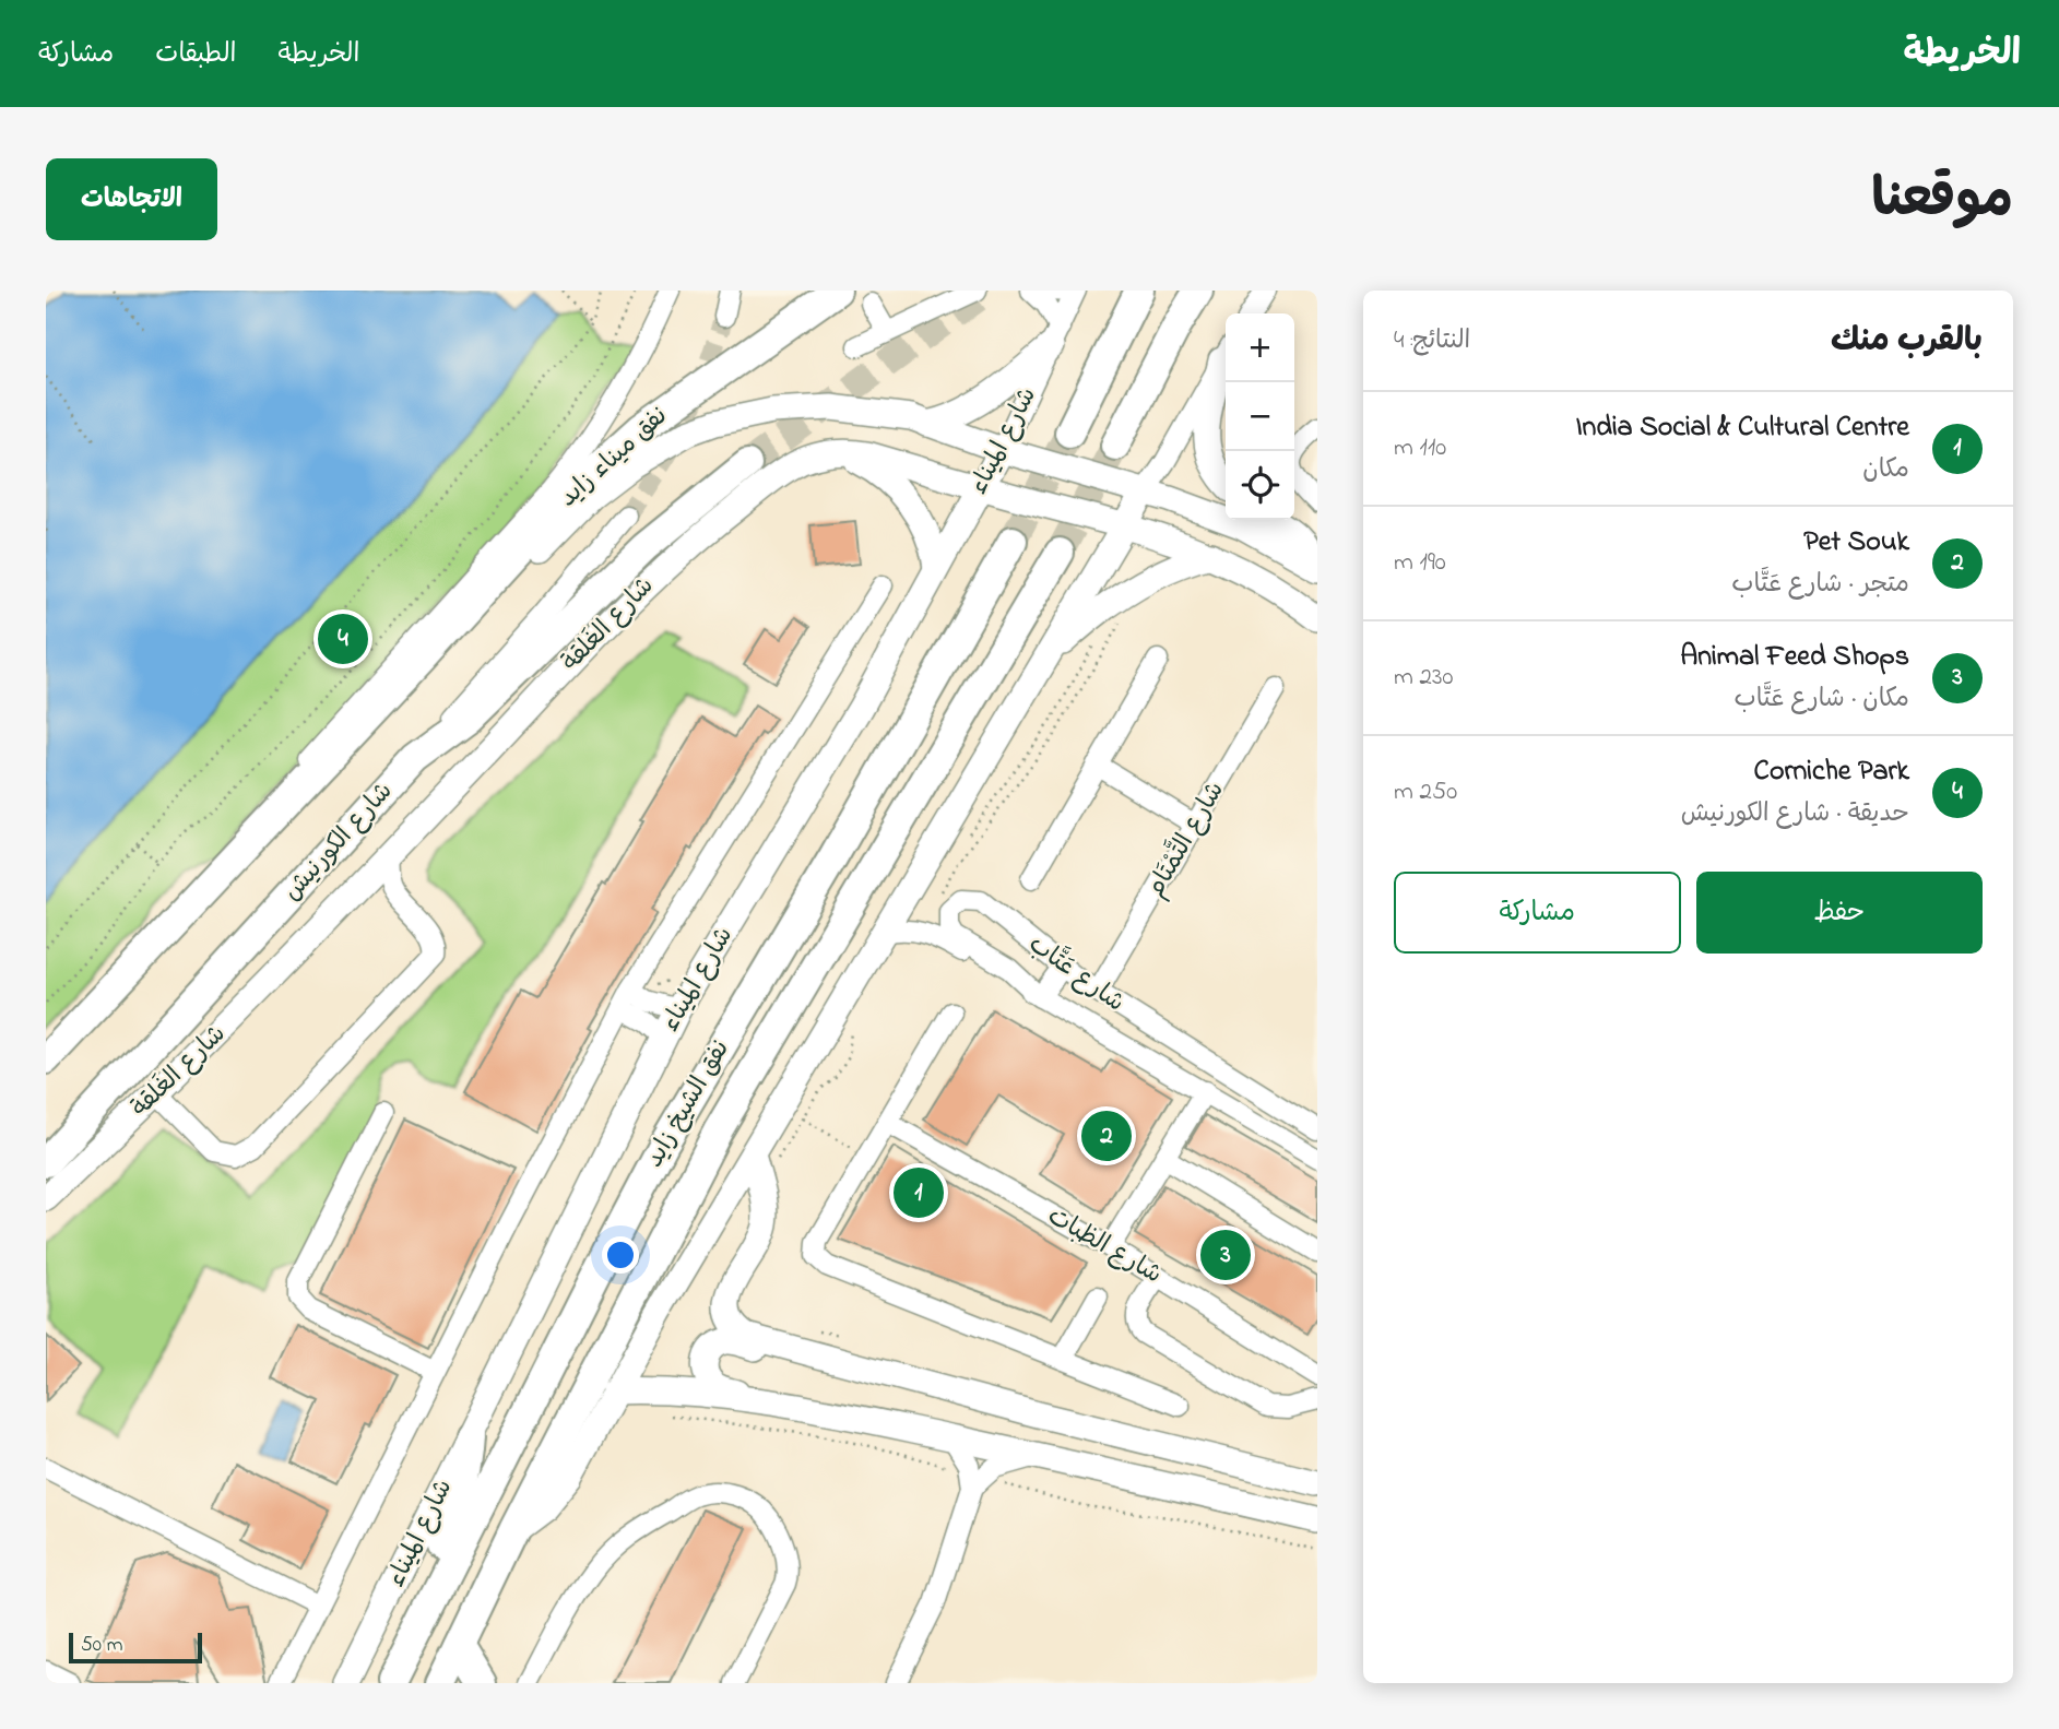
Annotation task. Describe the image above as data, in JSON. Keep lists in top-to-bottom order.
{
  "streets": {
    "highway": ["نفق ميناء زايد", "شارع الكورنيش", "نفق الشيخ زايد"],
    "main road": ["شارع الميناء", "شارع الغَلقة"],
    "street": ["شارع التَّمْتَام", "شارع عَتَّاب", "شارع الظبات"]
  },
  "crossings": [
    ["شارع الميناء", "شارع الغَلقة"],
    ["شارع التَّمْتَام", "شارع عَتَّاب"]
  ],
  "scale_bar": "50 m",
  "page": {
    "header": "الخريطة",
    "nav": ["الخريطة", "الطبقات", "مشاركة"],
    "title": "موقعنا",
    "buttons": [
      "الاتجاهات",
      ["حفظ", "مشاركة"]
    ],
    "heading": ["بالقرب منك", "النتائج: 4"],
    "map_buttons": ["+", "−"],
    "list": [
      {
        "mark": "1",
        "name": "India Social & Cultural Centre",
        "note": "مكان",
        "value": "110 m"
      },
      {
        "mark": "2",
        "name": "Pet Souk",
        "note": "متجر · شارع عَتَّاب",
        "value": "190 m"
      },
      {
        "mark": "3",
        "name": "Animal Feed Shops",
        "note": "مكان · شارع عَتَّاب",
        "value": "230 m"
      },
      {
        "mark": "4",
        "name": "Corniche Park",
        "note": "حديقة · شارع الكورنيش",
        "value": "250 m"
      }
    ],
    "pins": [
      "4",
      "2",
      "1",
      "3"
    ],
    "scale": "50 m"
  }
}
